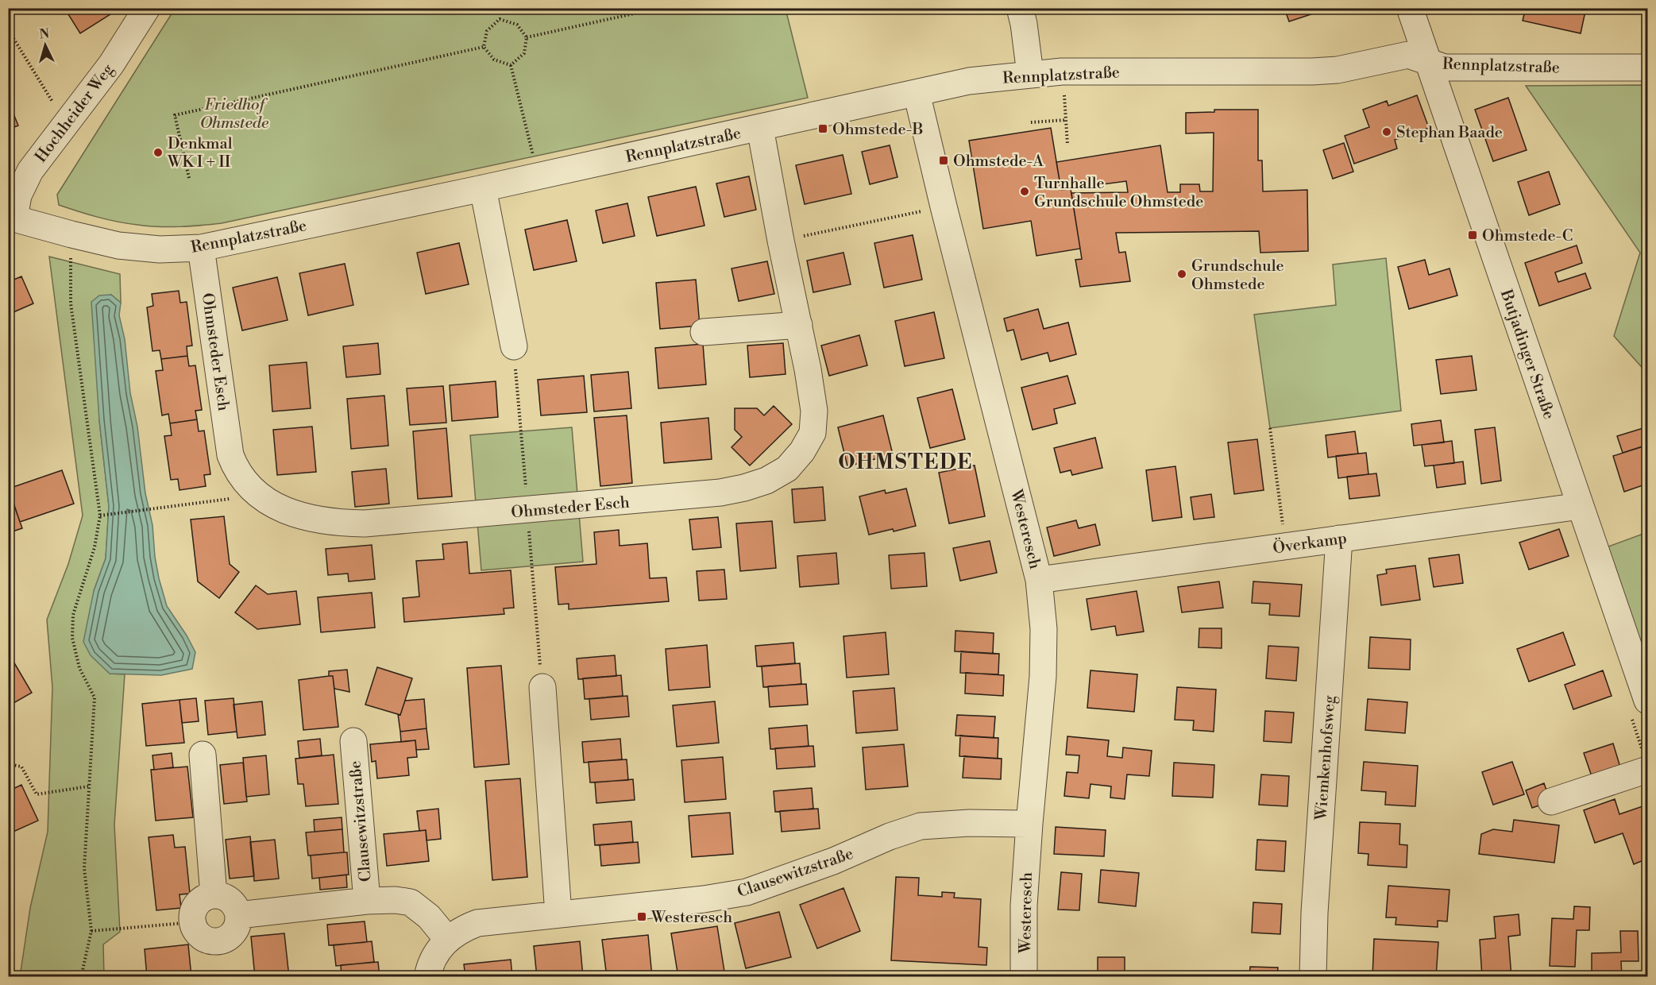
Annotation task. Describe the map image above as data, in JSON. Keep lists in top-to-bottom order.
{
  "streets": {
    "street": [
      "Rennplatzstraße",
      "Hochheider Weg",
      "Ohmsteder Esch",
      "Butjadinger Straße",
      "Westeresch",
      "Överkamp",
      "Wiemkenhofsweg",
      "Clausewitzstraße"
    ]
  },
  "crossings": [
    ["Rennplatzstraße", "Hochheider Weg"],
    ["Rennplatzstraße", "Ohmsteder Esch"],
    ["Rennplatzstraße", "Butjadinger Straße"],
    ["Rennplatzstraße", "Westeresch"],
    ["Butjadinger Straße", "Överkamp"],
    ["Westeresch", "Överkamp"],
    ["Westeresch", "Clausewitzstraße"],
    ["Överkamp", "Wiemkenhofsweg"]
  ],
  "districts": ["OHMSTEDE"],
  "parks": ["Friedhof Ohmstede"],
  "places": {
    "transit": [
      "Ohmstede-B",
      "Ohmstede-A",
      "Ohmstede-C",
      "Westeresch"
    ],
    "other": [
      "Stephan Baade",
      "Denkmal WK I + II",
      "Turnhalle Grundschule Ohmstede",
      "Grundschule Ohmstede"
    ]
  },
  "north": "top"
}
